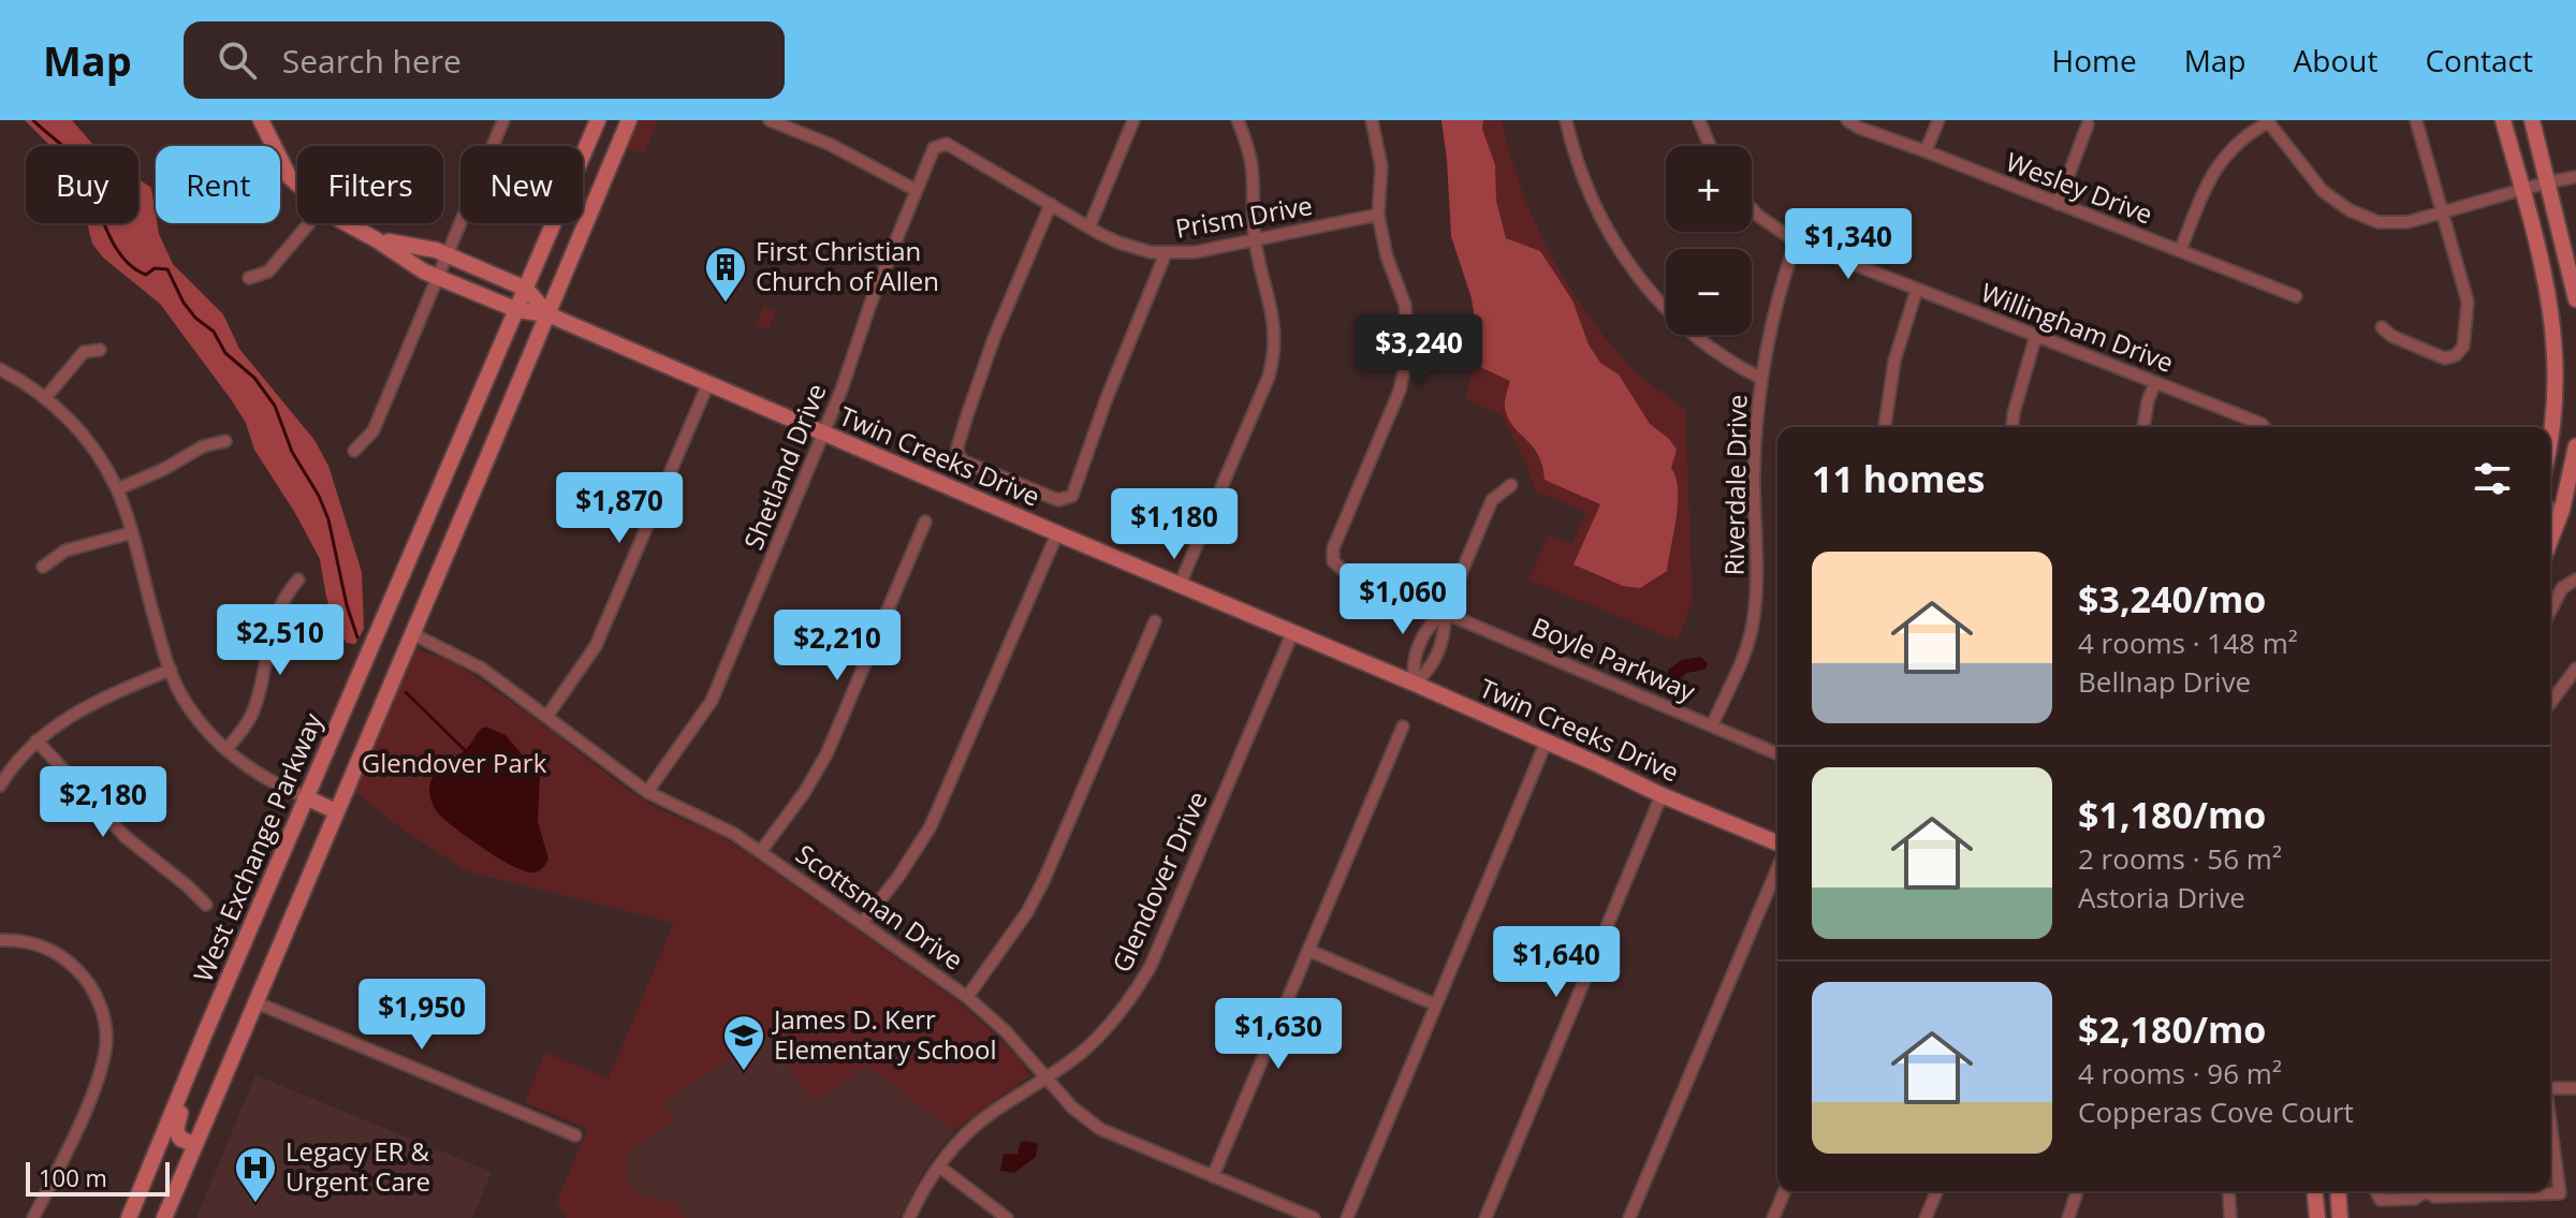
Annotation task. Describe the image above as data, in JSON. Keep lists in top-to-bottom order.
{
  "streets": {
    "main road": ["Twin Creeks Drive", "West Exchange Parkway"],
    "street": [
      "Wesley Drive",
      "Prism Drive",
      "Willingham Drive",
      "Shetland Drive",
      "Riverdale Drive",
      "Boyle Parkway",
      "Glendover Drive",
      "Scottsman Drive"
    ]
  },
  "crossings": [
    ["Prism Drive", "Shetland Drive"],
    ["Prism Drive", "Boyle Parkway"],
    ["Willingham Drive", "Riverdale Drive"],
    ["Twin Creeks Drive", "Shetland Drive"],
    ["Twin Creeks Drive", "West Exchange Parkway"],
    ["Twin Creeks Drive", "Glendover Drive"],
    ["Shetland Drive", "Scottsman Drive"],
    ["Riverdale Drive", "Boyle Parkway"],
    ["Glendover Drive", "Scottsman Drive"]
  ],
  "parks": ["Glendover Park"],
  "places": {
    "building": ["First Christian Church of Allen"],
    "school or university": ["James D. Kerr Elementary School"],
    "hospital": ["Legacy ER & Urgent Care"]
  },
  "scale_bar": "100 m",
  "page": {
    "header": "Map",
    "search": "Search here",
    "nav": [
      "Home",
      "Map",
      "About",
      "Contact"
    ],
    "map_buttons": ["+", "−"],
    "chip": [
      "Buy",
      "Rent",
      "Filters",
      "New"
    ],
    "price": [
      "$1,340",
      "$3,240",
      "$1,870",
      "$1,180",
      "$1,060",
      "$2,510",
      "$2,210",
      "$2,180",
      "$1,640",
      "$1,950",
      "$1,630"
    ],
    "heading": "11 homes",
    "list": [
      {
        "name": "$3,240/mo",
        "note": "4 rooms · 148 m² · Bellnap Drive"
      },
      {
        "name": "$1,180/mo",
        "note": "2 rooms · 56 m² · Astoria Drive"
      },
      {
        "name": "$2,180/mo",
        "note": "4 rooms · 96 m² · Copperas Cove Court"
      }
    ],
    "scale": "100 m"
  }
}
